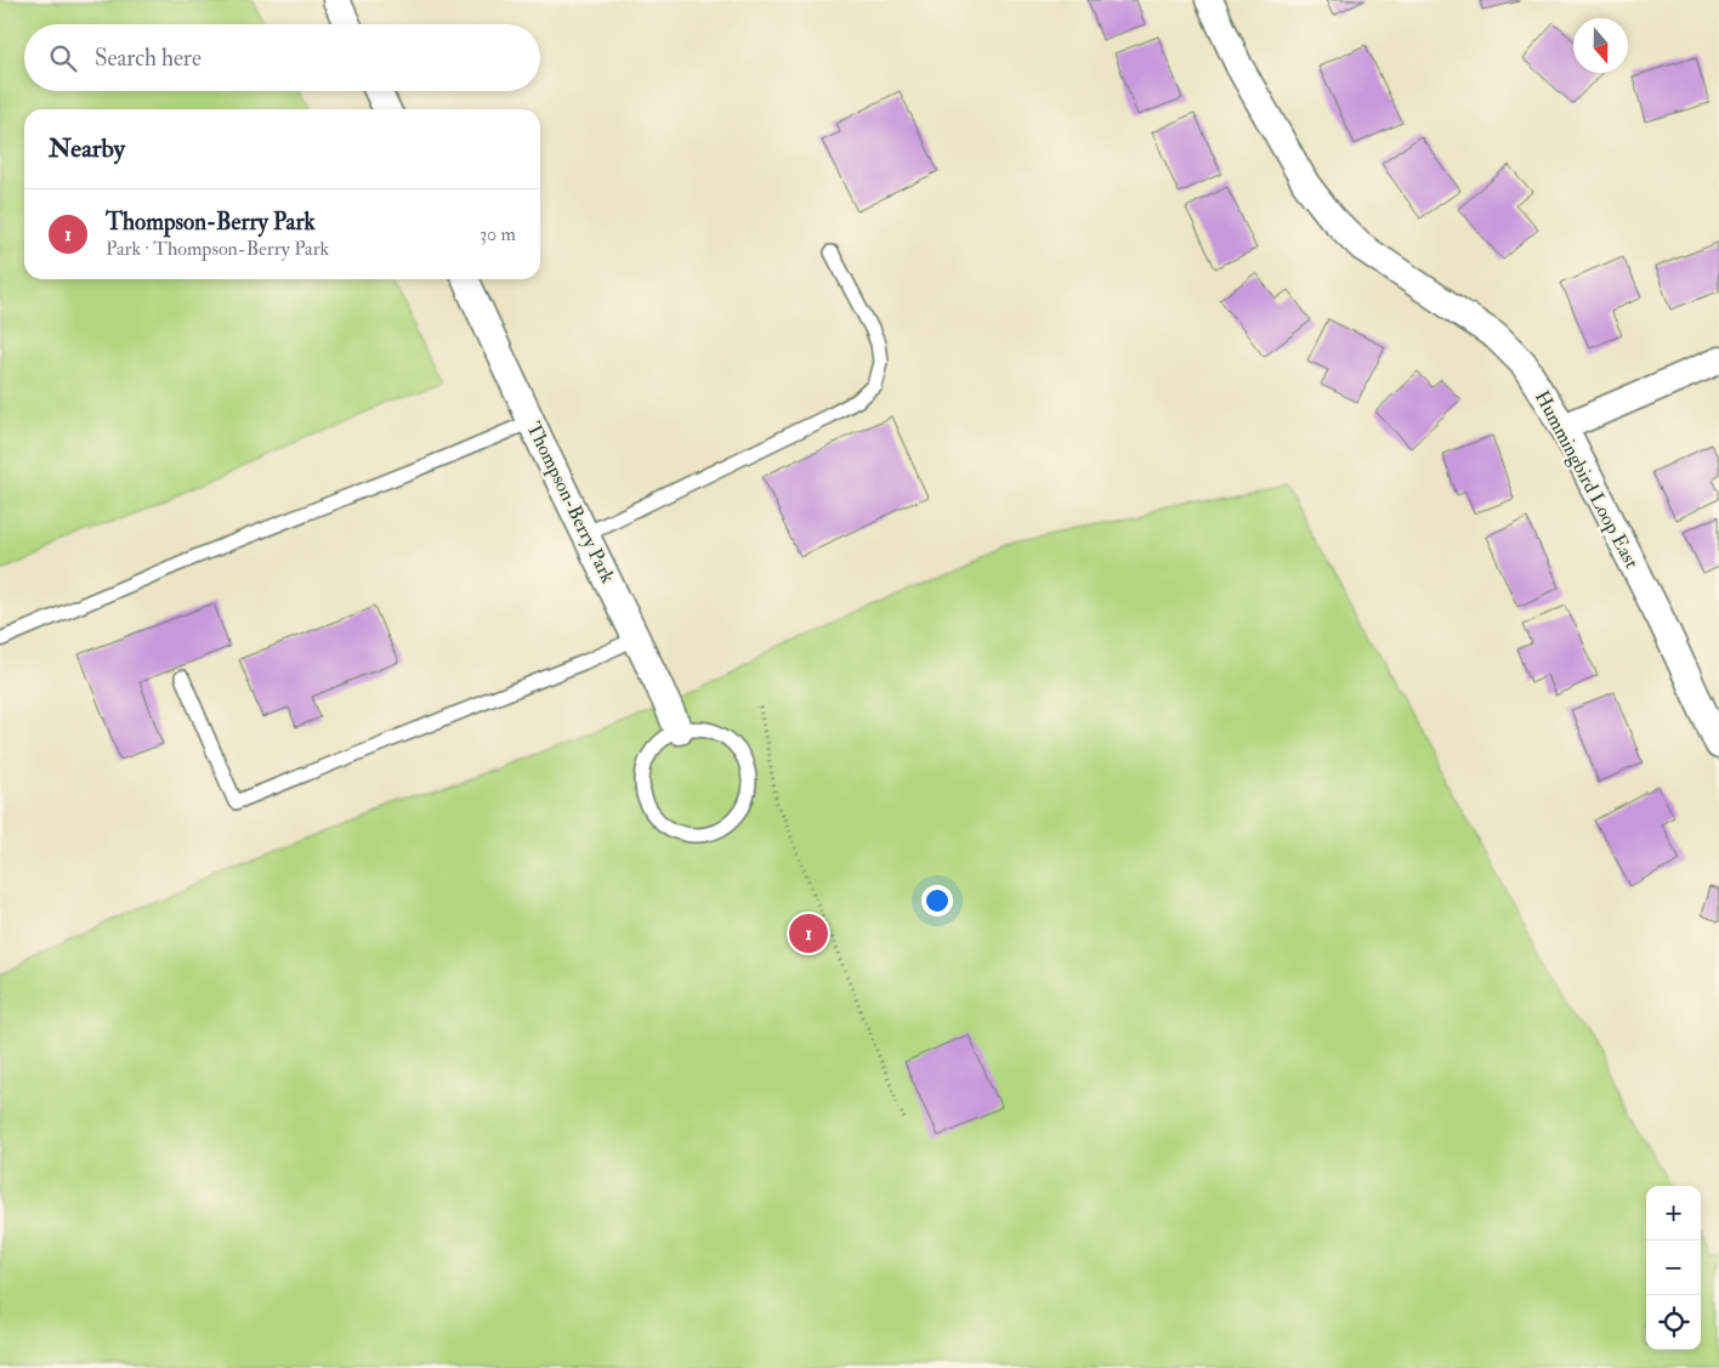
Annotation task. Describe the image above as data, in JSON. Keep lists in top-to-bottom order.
{
  "streets": {
    "street": ["Hummingbird Loop East", "Thompson-Berry Park"]
  },
  "north": "bottom",
  "page": {
    "search": "Search here",
    "heading": "Nearby",
    "list": [
      {
        "mark": "1",
        "name": "Thompson-Berry Park",
        "note": "Park · Thompson-Berry Park",
        "value": "30 m"
      }
    ],
    "pins": "1",
    "map_buttons": ["+", "−"]
  }
}
